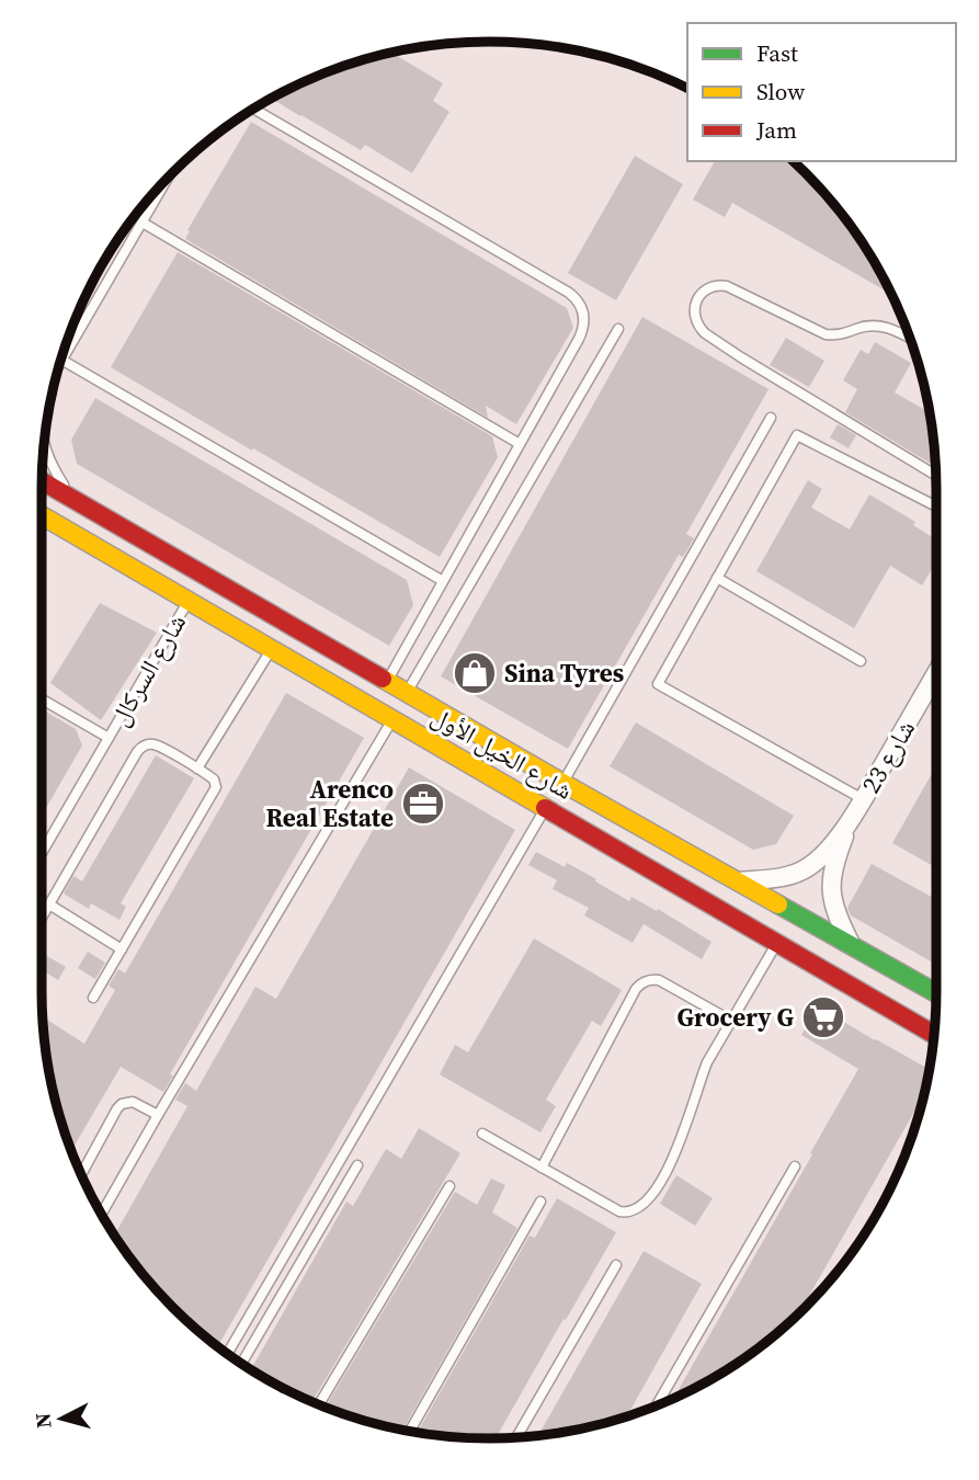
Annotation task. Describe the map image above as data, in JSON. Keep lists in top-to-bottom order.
{
  "streets": {
    "main road": ["شارع الخيل الأول"],
    "street": ["شارع 23"],
    "lane": ["شارع السركال"]
  },
  "crossings": [
    ["شارع السركال", "شارع الخيل الأول"],
    ["شارع الخيل الأول", "شارع 23"]
  ],
  "places": {
    "shop": ["Sina Tyres"],
    "office": ["Arenco Real Estate"],
    "supermarket": ["Grocery G"]
  },
  "legend": ["Fast", "Slow", "Jam"],
  "north": "left"
}
